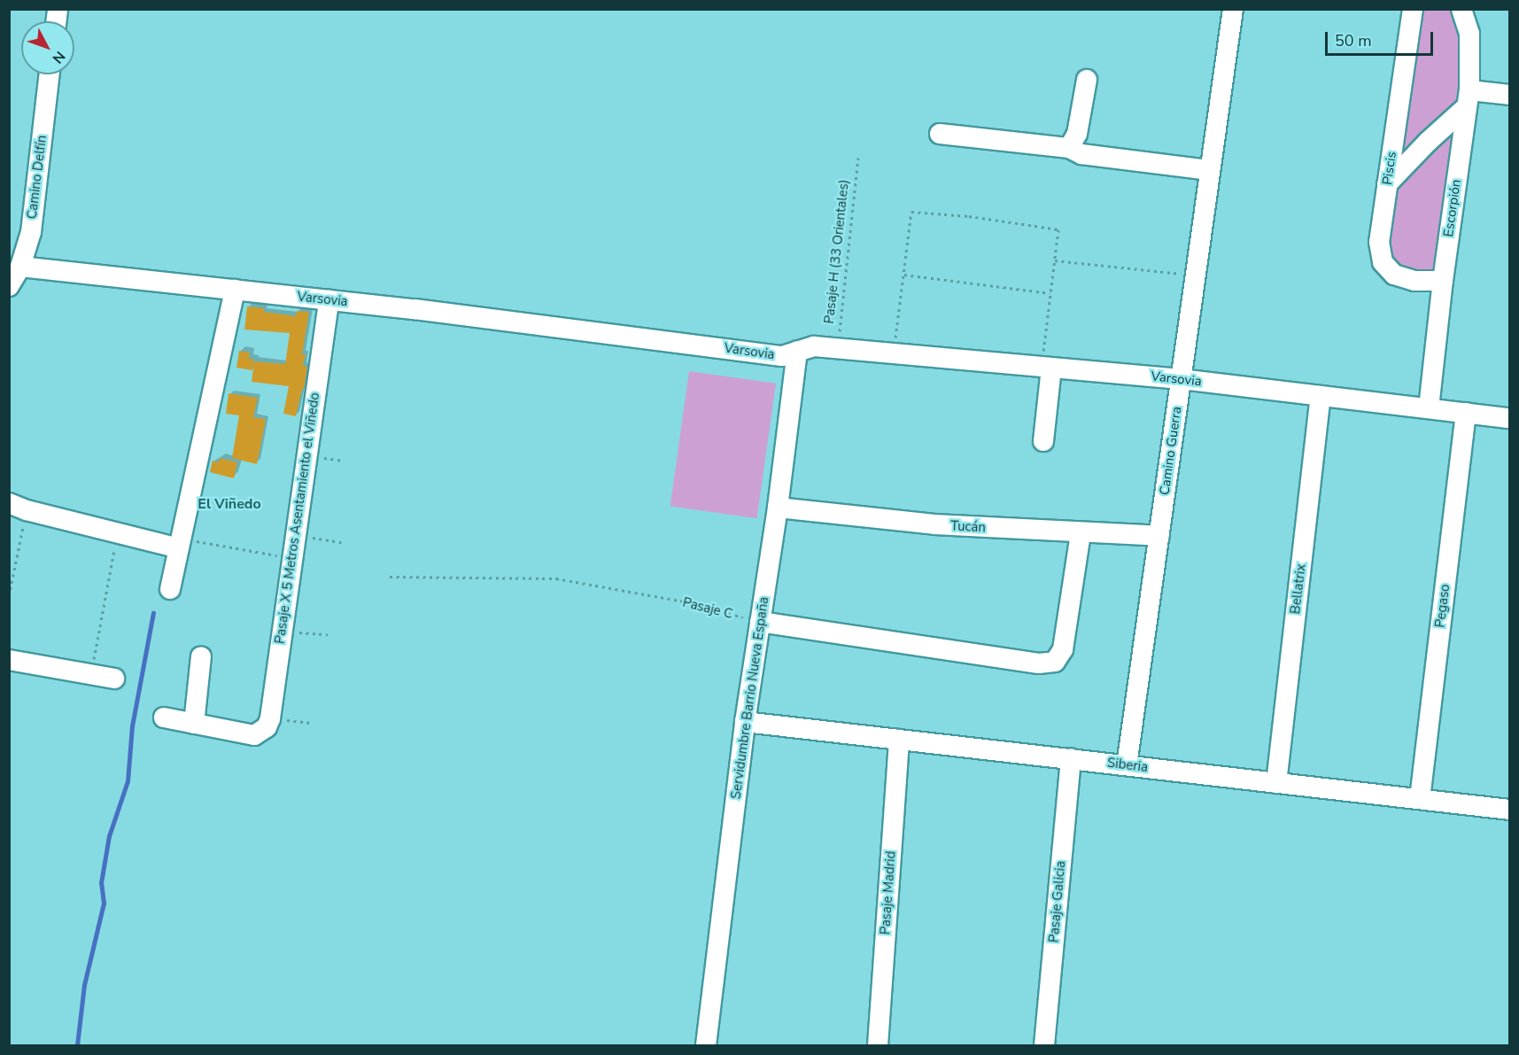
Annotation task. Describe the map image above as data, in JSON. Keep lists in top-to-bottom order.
{
  "streets": {
    "street": [
      "Piscis",
      "Camino Delfín",
      "Escorpión",
      "Varsovia",
      "Camino Guerra",
      "Pasaje X 5 Metros Asentamiento el Viñedo",
      "Tucán",
      "Bellatrix",
      "Pegaso",
      "Servidumbre Barrio Nueva España",
      "Siberia",
      "Pasaje Madrid",
      "Pasaje Galicia"
    ],
    "path": ["Pasaje H (33 Orientales)", "Pasaje C"]
  },
  "crossings": [
    ["Piscis", "Escorpión"],
    ["Camino Delfín", "Varsovia"],
    ["Escorpión", "Varsovia"],
    ["Pasaje H (33 Orientales)", "Varsovia"],
    ["Varsovia", "Camino Guerra"],
    ["Varsovia", "Pasaje X 5 Metros Asentamiento el Viñedo"],
    ["Varsovia", "Bellatrix"],
    ["Varsovia", "Pegaso"],
    ["Varsovia", "Servidumbre Barrio Nueva España"],
    ["Camino Guerra", "Tucán"],
    ["Camino Guerra", "Siberia"],
    ["Tucán", "Servidumbre Barrio Nueva España"],
    ["Bellatrix", "Siberia"],
    ["Pegaso", "Siberia"],
    ["Pasaje C", "Servidumbre Barrio Nueva España"],
    ["Servidumbre Barrio Nueva España", "Siberia"],
    ["Siberia", "Pasaje Madrid"],
    ["Siberia", "Pasaje Galicia"]
  ],
  "districts": ["El Viñedo"],
  "scale_bar": "50 m",
  "north": "bottom right"
}
